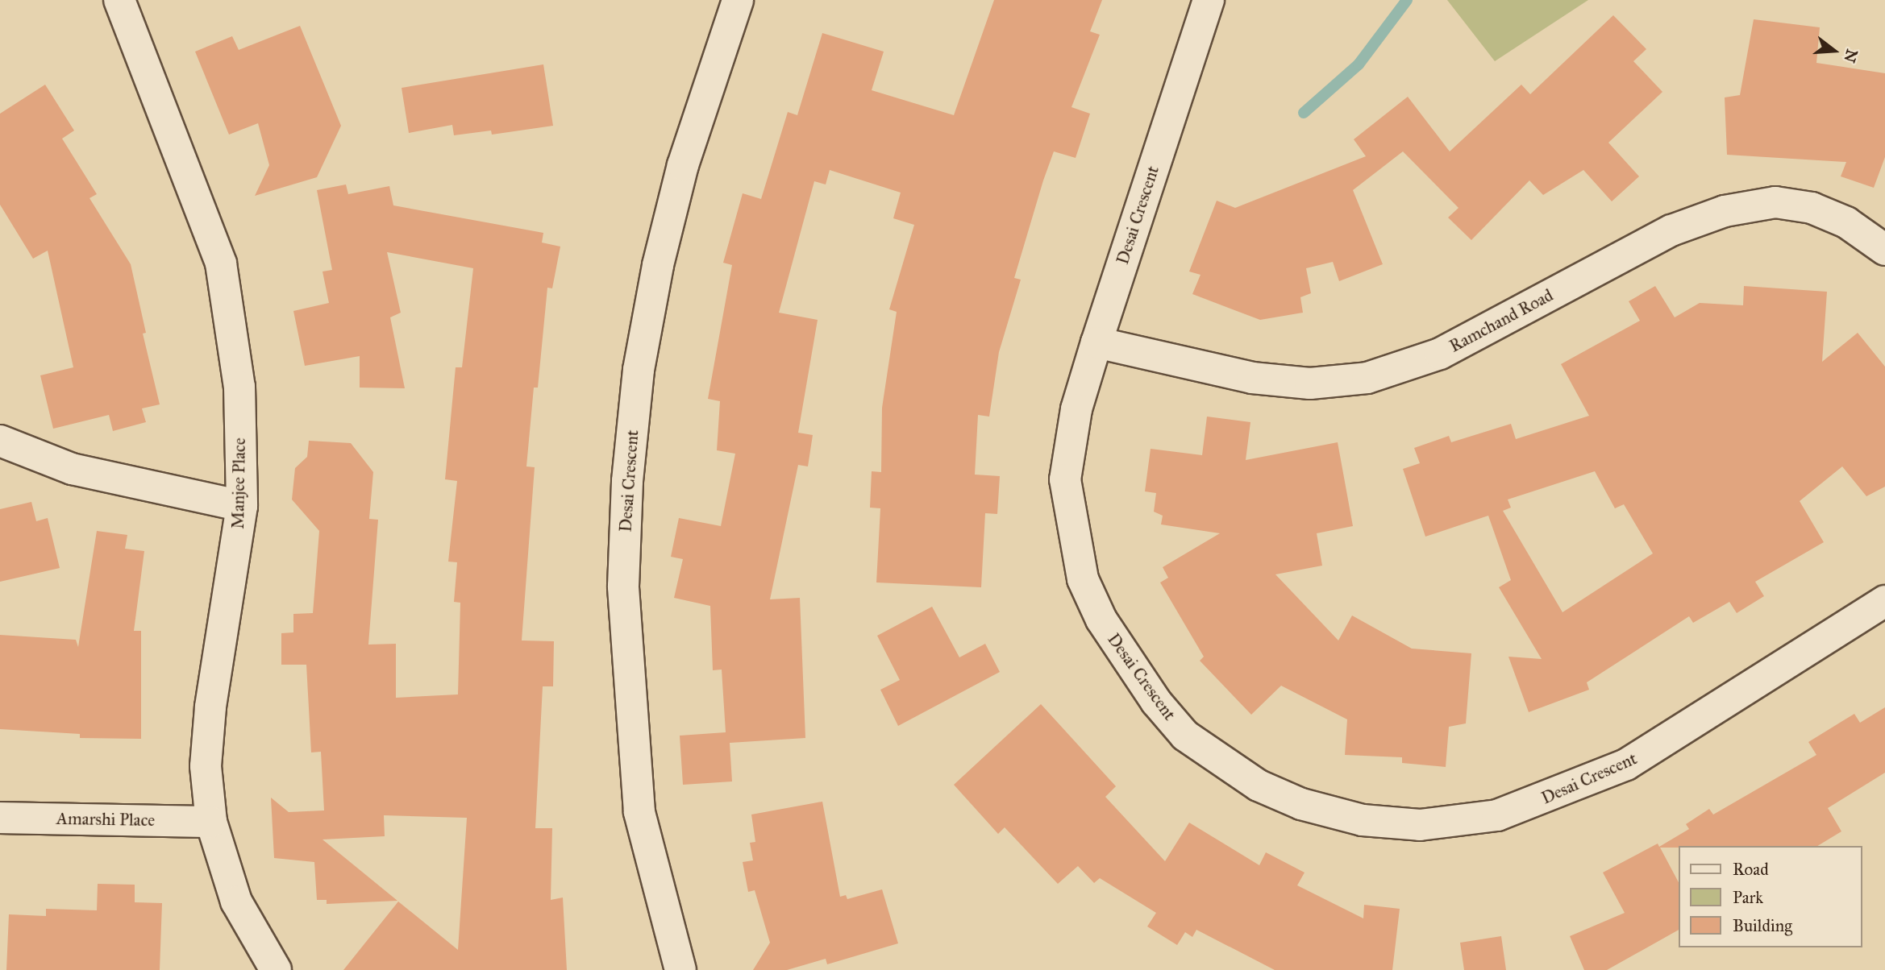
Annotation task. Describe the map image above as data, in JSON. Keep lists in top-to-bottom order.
{
  "streets": {
    "street": [
      "Desai Crescent",
      "Ramchand Road",
      "Manjee Place",
      "Amarshi Place"
    ]
  },
  "crossings": [
    ["Desai Crescent", "Ramchand Road"],
    ["Manjee Place", "Amarshi Place"]
  ],
  "legend": ["Road", "Park", "Building"],
  "north": "right"
}
